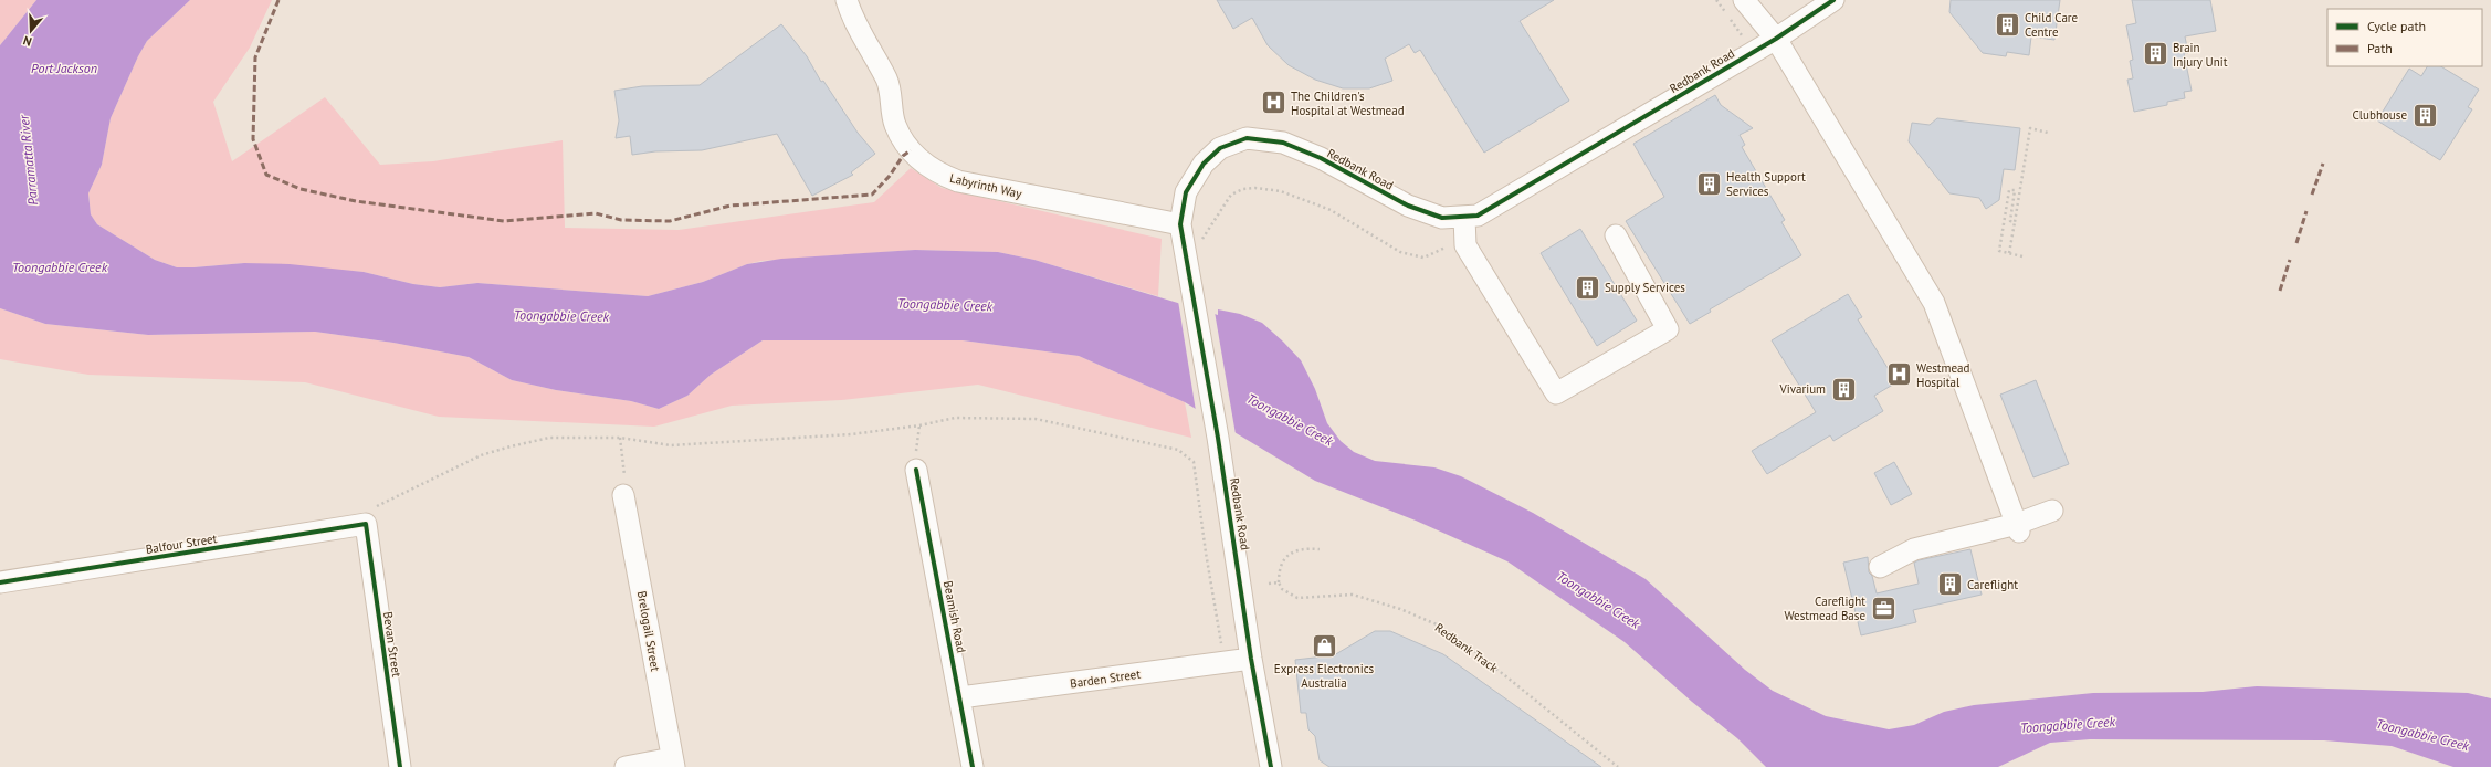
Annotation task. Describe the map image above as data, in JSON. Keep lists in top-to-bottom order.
{
  "streets": {
    "street": [
      "Redbank Road",
      "Labyrinth Way",
      "Balfour Street",
      "Beamish Road",
      "Brelogail Street",
      "Bevan Street",
      "Barden Street"
    ],
    "path": ["Redbank Track"]
  },
  "crossings": [
    ["Redbank Road", "Labyrinth Way"],
    ["Redbank Road", "Barden Street"],
    ["Balfour Street", "Bevan Street"],
    ["Beamish Road", "Barden Street"]
  ],
  "water": ["Port Jackson", "Parramatta River", "Toongabbie Creek"],
  "places": {
    "building": [
      "Child Care Centre",
      "Brain Injury Unit",
      "Clubhouse",
      "Health Support Services",
      "Supply Services",
      "Vivarium",
      "Careflight"
    ],
    "hospital": ["The Children's Hospital at Westmead", "Westmead Hospital"],
    "office": ["Careflight Westmead Base"],
    "shop": ["Express Electronics Australia"]
  },
  "legend": ["Cycle path", "Path"],
  "north": "bottom"
}
